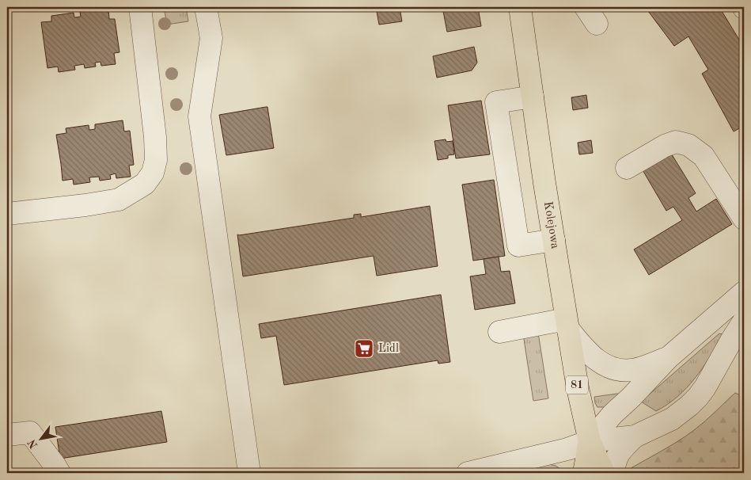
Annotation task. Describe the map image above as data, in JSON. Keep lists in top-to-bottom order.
{
  "streets": {
    "main road": ["Kolejowa", "81"]
  },
  "places": {
    "supermarket": ["Lidl"]
  },
  "north": "bottom left"
}
